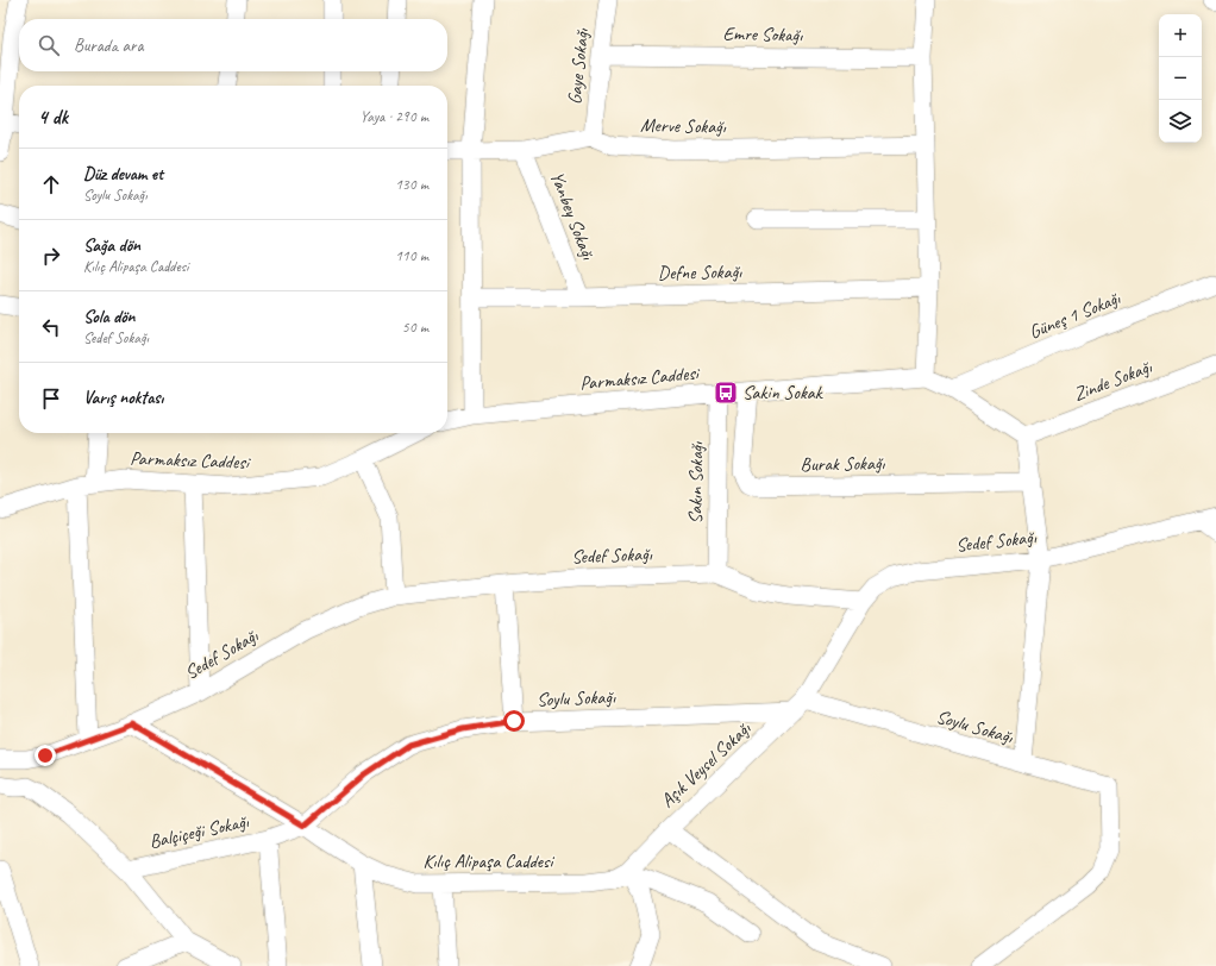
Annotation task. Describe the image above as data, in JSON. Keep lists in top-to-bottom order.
{
  "streets": {
    "street": [
      "Emre Sokağı",
      "Gaye Sokağı",
      "Merve Sokağı",
      "Yanbey Sokağı",
      "Defne Sokağı",
      "Güneş 1 Sokağı",
      "Parmaksız Caddesi",
      "Zinde Sokağı",
      "Burak Sokağı",
      "Sakın Sokağı",
      "Sedef Sokağı",
      "Soylu Sokağı",
      "Aşık Veysel Sokağı",
      "Balçiçeği Sokağı",
      "Kılıç Alipaşa Caddesi"
    ]
  },
  "crossings": [
    ["Emre Sokağı", "Gaye Sokağı"],
    ["Gaye Sokağı", "Merve Sokağı"],
    ["Yanbey Sokağı", "Defne Sokağı"],
    ["Parmaksız Caddesi", "Burak Sokağı"],
    ["Parmaksız Caddesi", "Sakın Sokağı"],
    ["Sakın Sokağı", "Sedef Sokağı"],
    ["Sedef Sokağı", "Aşık Veysel Sokağı"],
    ["Sedef Sokağı", "Kılıç Alipaşa Caddesi"],
    ["Soylu Sokağı", "Aşık Veysel Sokağı"],
    ["Soylu Sokağı", "Balçiçeği Sokağı"],
    ["Soylu Sokağı", "Kılıç Alipaşa Caddesi"],
    ["Aşık Veysel Sokağı", "Kılıç Alipaşa Caddesi"],
    ["Balçiçeği Sokağı", "Kılıç Alipaşa Caddesi"]
  ],
  "places": {
    "bus stop": ["Sakin Sokak"]
  },
  "page": {
    "map_buttons": ["+", "−"],
    "search": "Burada ara",
    "heading": ["4 dk", "Yaya · 290 m"],
    "list": [
      ["Düz devam et", "Soylu Sokağı", "130 m"],
      ["Sağa dön", "Kılıç Alipaşa Caddesi", "110 m"],
      ["Sola dön", "Sedef Sokağı", "50 m"],
      "Varış noktası"
    ]
  }
}
